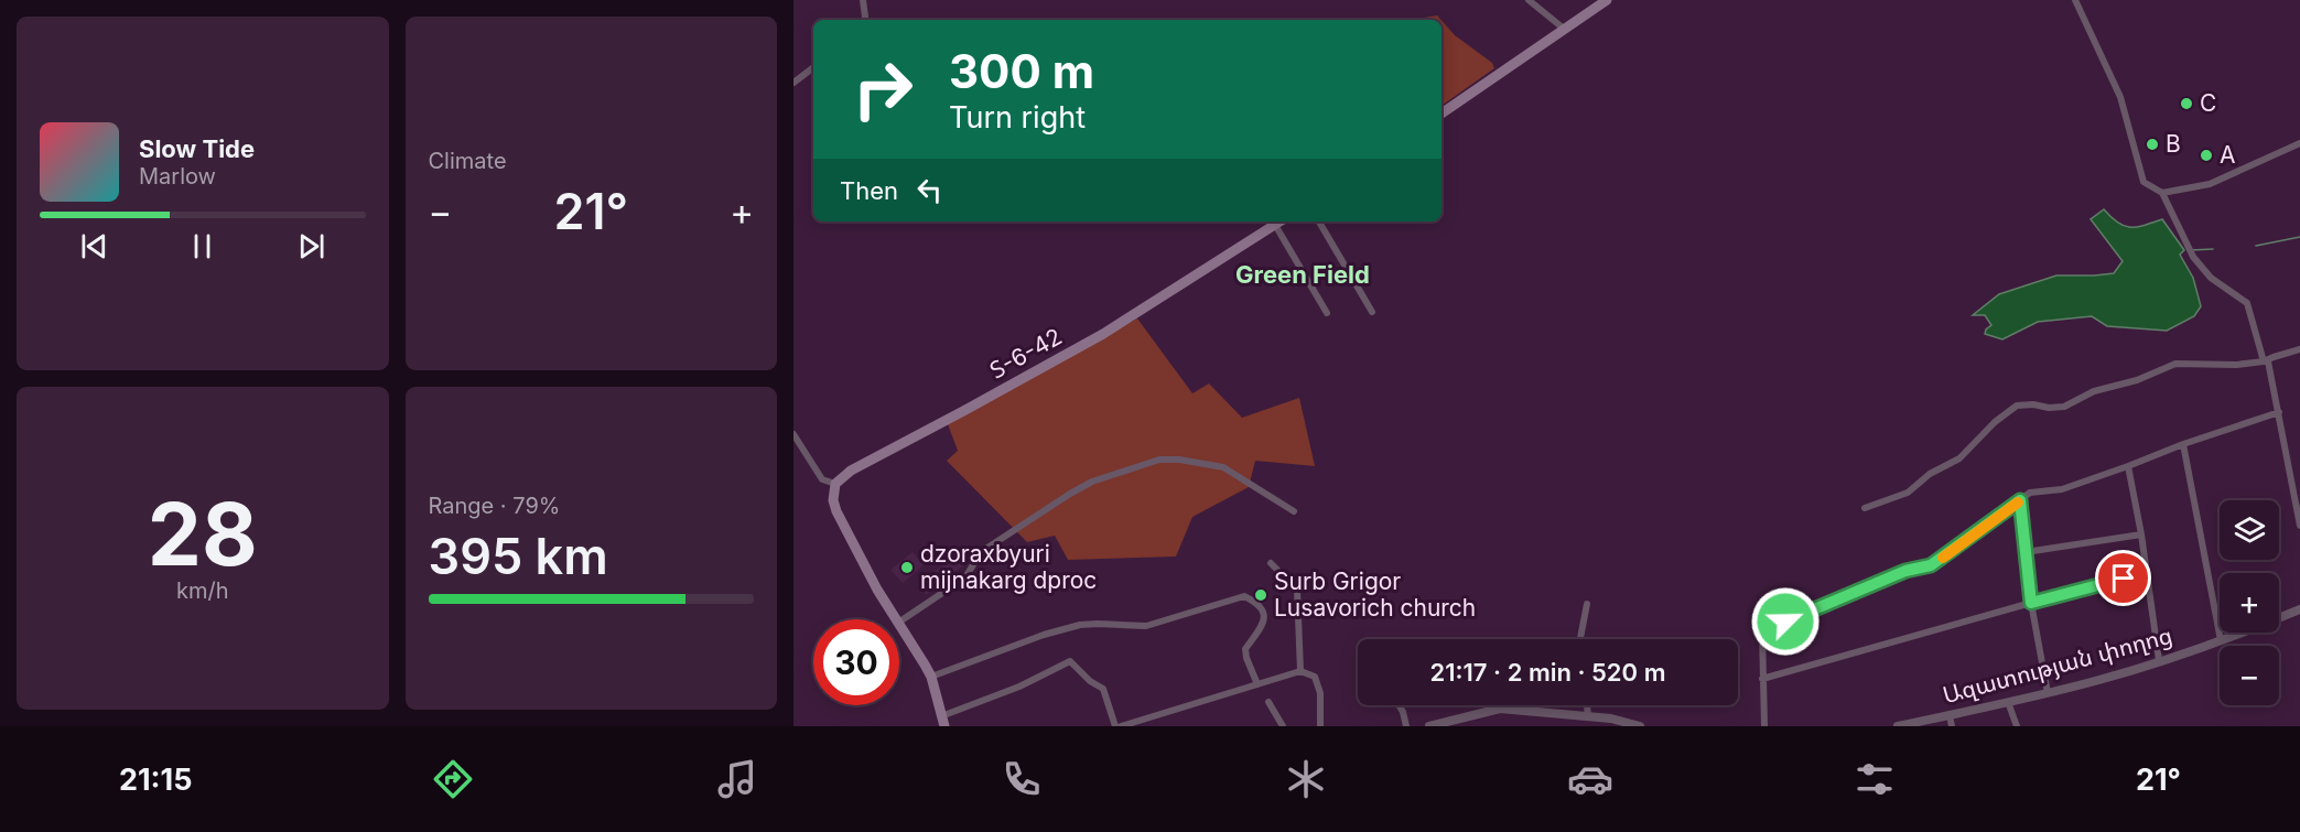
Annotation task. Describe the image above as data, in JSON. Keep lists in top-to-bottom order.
{
  "streets": {
    "main road": ["Տ-6-42"],
    "street": ["Ազատության փողոց"]
  },
  "districts": ["Green Field"],
  "places": [
    "C",
    "B",
    "A",
    "dzoraxbyuri mijnakarg dproc",
    "Surb Grigor Lusavorich church"
  ],
  "page": {
    "tile": [
      "Climate",
      ["28", "km/h"],
      ["Range · 79%", "395 km"]
    ],
    "turn": ["300 m", "Turn right"],
    "song": ["Slow Tide", "Marlow"],
    "then": "Then",
    "heat": ["−", "21°", "+"],
    "map_buttons": ["+", "−"],
    "limit": "30",
    "trip": "21:17 · 2 min · 520 m",
    "tabs": ["21:15", "21°"]
  }
}
